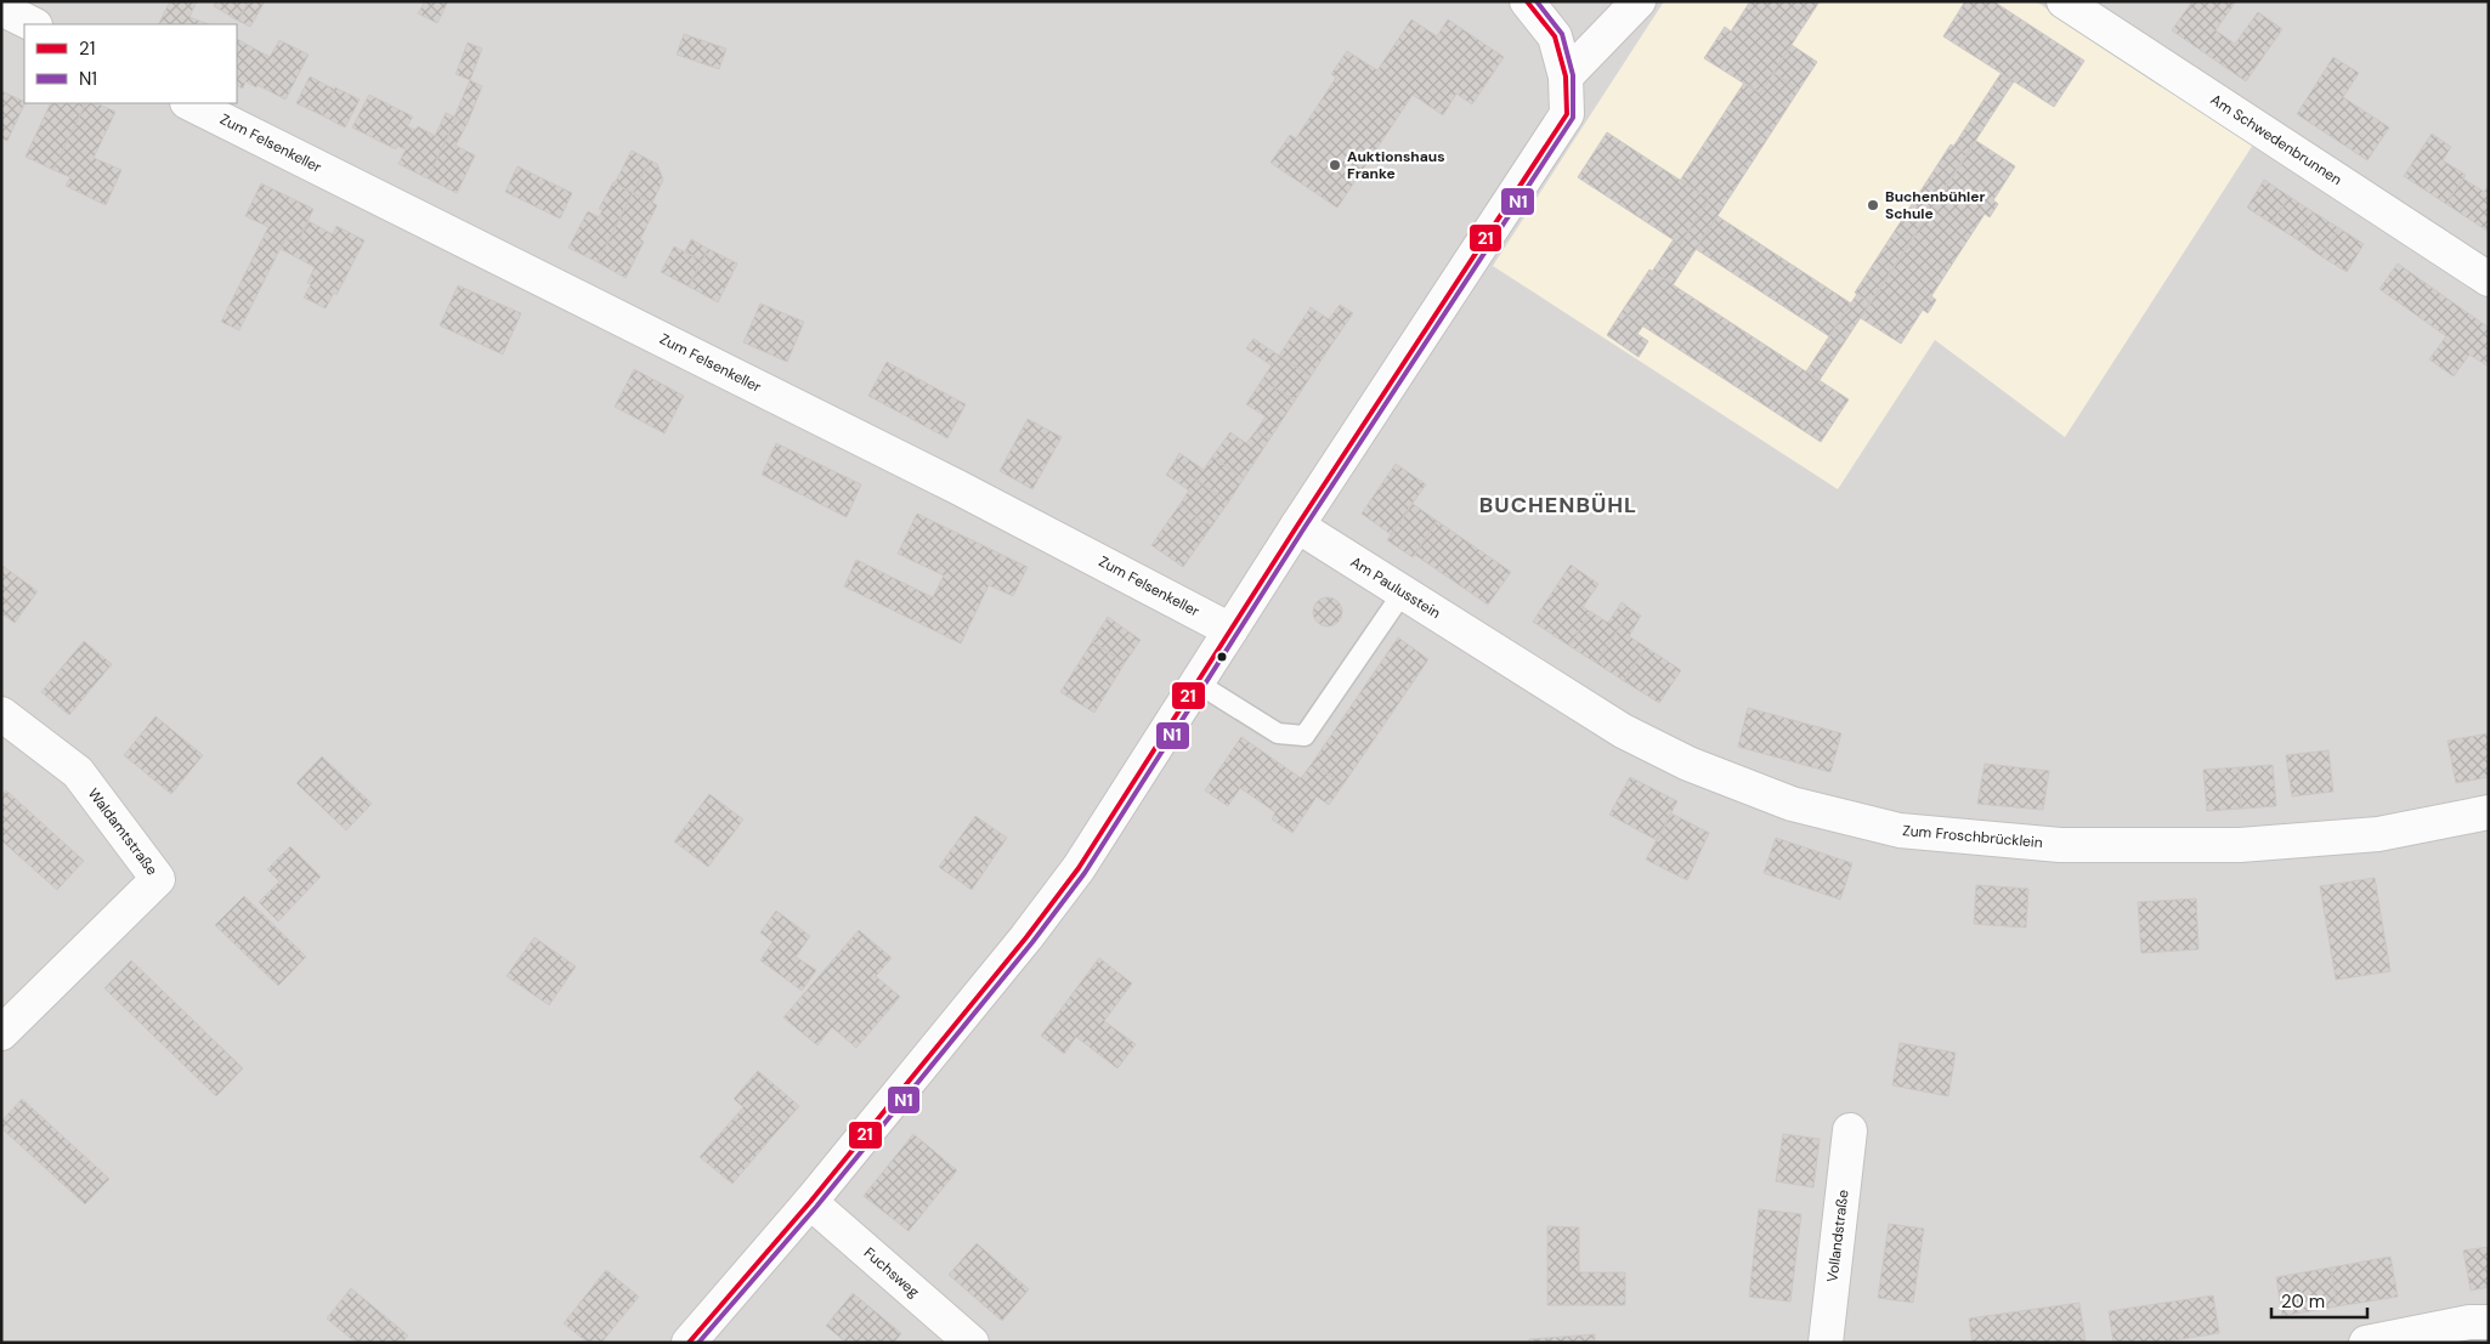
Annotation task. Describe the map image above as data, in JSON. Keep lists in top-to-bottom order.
{
  "streets": {
    "street": [
      "Am Schwedenbrunnen",
      "Zum Felsenkeller",
      "Am Paulusstein",
      "Waldamtstraße",
      "Zum Froschbrücklein",
      "Vollandstraße",
      "Fuchsweg"
    ]
  },
  "crossings": [
    ["Am Paulusstein", "Zum Froschbrücklein"]
  ],
  "districts": ["BUCHENBÜHL"],
  "places": ["Auktionshaus Franke", "Buchenbühler Schule"],
  "lines": ["transit line 21", "transit line N1"],
  "legend": ["21", "N1"],
  "scale_bar": "20 m"
}
